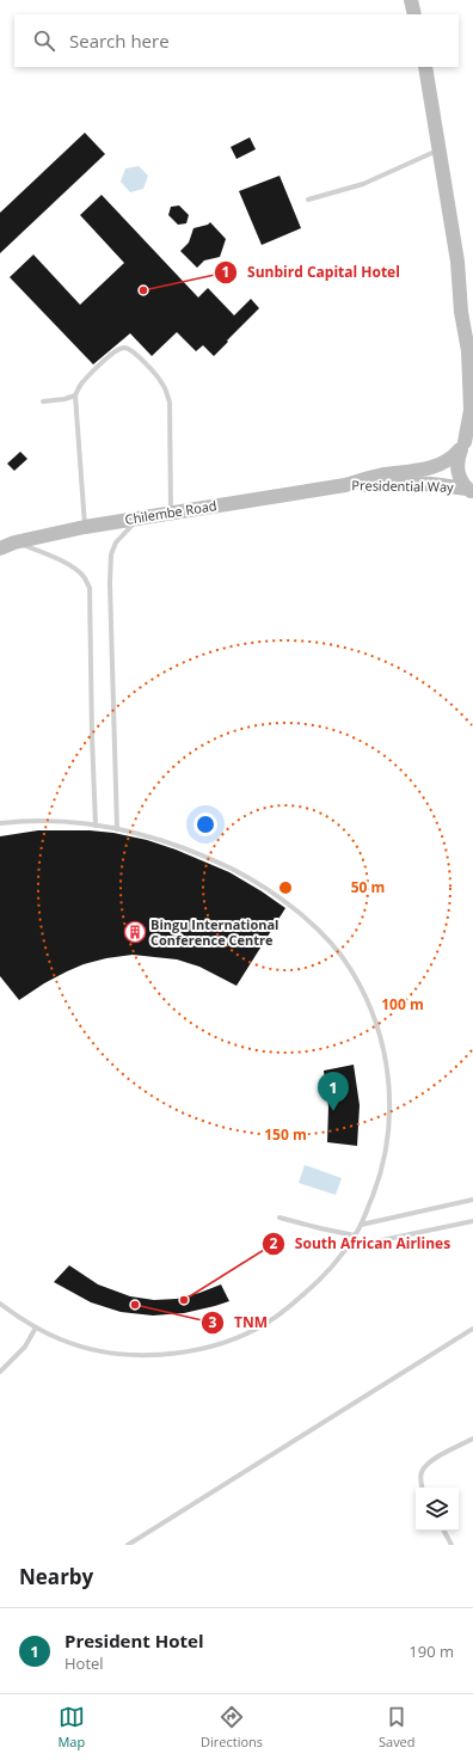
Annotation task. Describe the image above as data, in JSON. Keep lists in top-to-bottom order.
{
  "streets": {
    "main road": ["Presidential Way", "Chilembe Road"]
  },
  "crossings": [
    ["Presidential Way", "Chilembe Road"]
  ],
  "places": {
    "other": ["Sunbird Capital Hotel", "South African Airlines", "TNM"],
    "building": ["Bingu International Conference Centre"]
  },
  "page": {
    "search": "Search here",
    "pins": "1",
    "heading": "Nearby",
    "list": [
      {
        "mark": "1",
        "name": "President Hotel",
        "note": "Hotel",
        "value": "190 m"
      }
    ],
    "nav": ["Map", "Directions", "Saved"]
  },
  "rings": ["50 m", "100 m", "150 m"]
}
